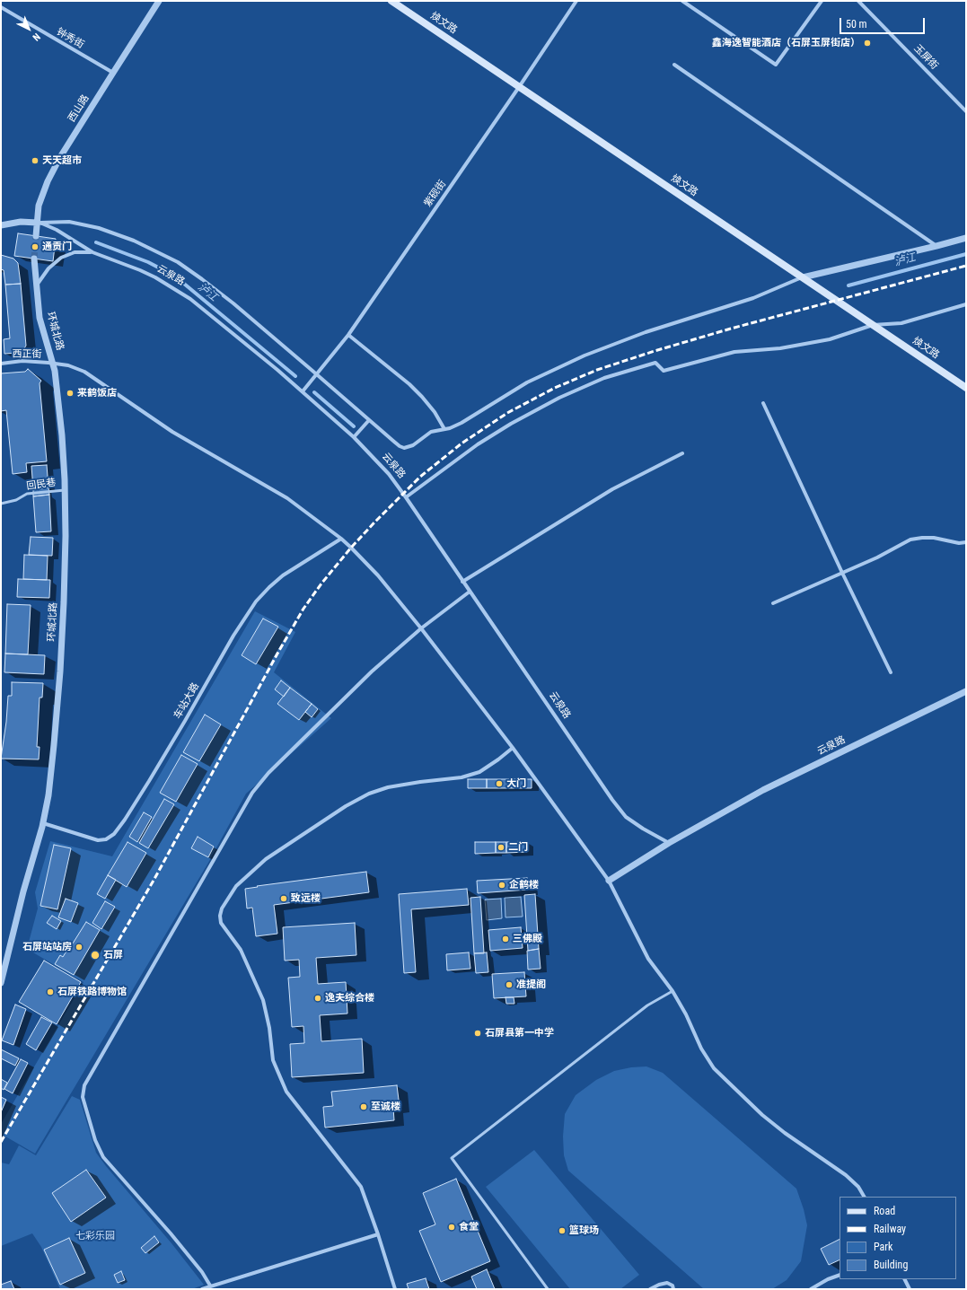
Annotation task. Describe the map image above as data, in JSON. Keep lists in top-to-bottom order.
{
  "streets": {
    "main road": ["焕文路"],
    "street": [
      "钟秀街",
      "玉屏街",
      "西山路",
      "紫砚街",
      "云泉路",
      "环城北路",
      "西正街",
      "车站大路"
    ],
    "lane": ["回民巷"]
  },
  "crossings": [
    ["焕文路", "紫砚街"],
    ["钟秀街", "西山路"],
    ["西山路", "云泉路"],
    ["紫砚街", "云泉路"],
    ["云泉路", "西正街"],
    ["环城北路", "西正街"],
    ["环城北路", "回民巷"],
    ["环城北路", "车站大路"],
    ["西正街", "车站大路"]
  ],
  "water": ["泸江"],
  "parks": ["七彩乐园"],
  "places": [
    "鑫海逸智能酒店（石屏玉屏街店）",
    "天天超市",
    "通贡门",
    "来鹤饭店",
    "大门",
    "二门",
    "企鹤楼",
    "致远楼",
    "三佛殿",
    "石屏站站房",
    "石屏",
    "准提阁",
    "石屏铁路博物馆",
    "逸夫综合楼",
    "石屏县第一中学",
    "至诚楼",
    "食堂",
    "篮球场"
  ],
  "legend": [
    "Road",
    "Railway",
    "Park",
    "Building"
  ],
  "scale_bar": "50 m",
  "north": "bottom right"
}
